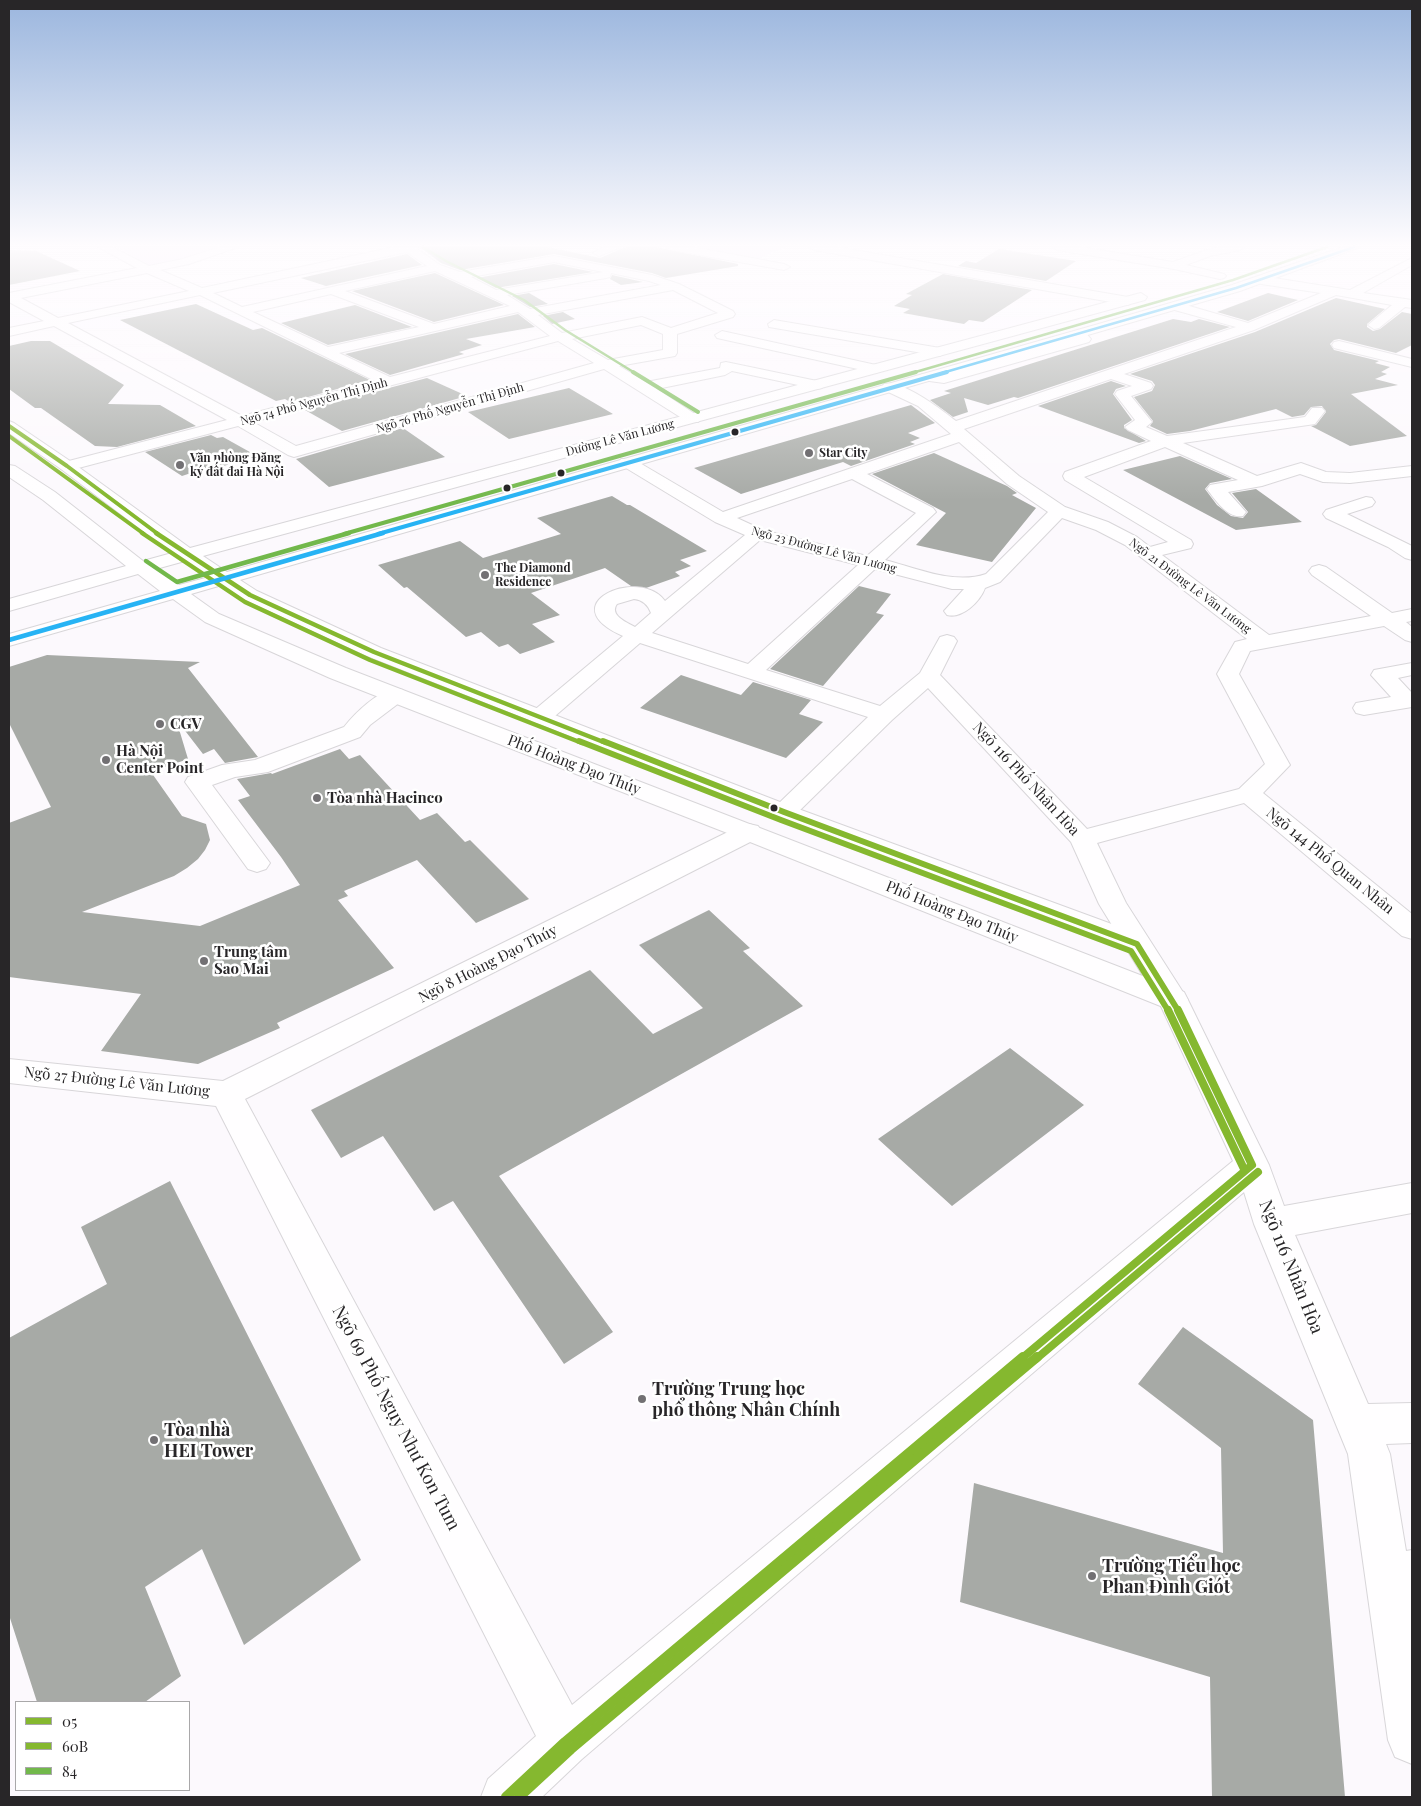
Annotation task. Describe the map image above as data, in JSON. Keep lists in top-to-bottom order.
{
  "streets": {
    "main road": [
      "Ngõ 74 Phố Nguyễn Thị Định",
      "Ngõ 76 Phố Nguyễn Thị Định",
      "Đường Lê Văn Lương",
      "Ngõ 23 Đường Lê Văn Lương",
      "Ngõ 21 Đường Lê Văn Lương",
      "Phố Hoàng Đạo Thúy",
      "Ngõ 116 Phố Nhân Hòa",
      "Ngõ 144 Phố Quan Nhân",
      "Ngõ 8 Hoàng Đạo Thúy",
      "Ngõ 27 Đường Lê Văn Lương",
      "Ngõ 116 Nhân Hòa",
      "Ngõ 69 Phố Ngụy Như Kon Tum"
    ]
  },
  "crossings": [
    ["Ngõ 74 Phố Nguyễn Thị Định", "Ngõ 76 Phố Nguyễn Thị Định"],
    ["Đường Lê Văn Lương", "Ngõ 23 Đường Lê Văn Lương"],
    ["Đường Lê Văn Lương", "Ngõ 21 Đường Lê Văn Lương"],
    ["Đường Lê Văn Lương", "Phố Hoàng Đạo Thúy"],
    ["Phố Hoàng Đạo Thúy", "Ngõ 116 Phố Nhân Hòa"],
    ["Phố Hoàng Đạo Thúy", "Ngõ 8 Hoàng Đạo Thúy"],
    ["Phố Hoàng Đạo Thúy", "Ngõ 116 Nhân Hòa"],
    ["Ngõ 116 Phố Nhân Hòa", "Ngõ 8 Hoàng Đạo Thúy"],
    ["Ngõ 116 Phố Nhân Hòa", "Ngõ 116 Nhân Hòa"],
    ["Ngõ 8 Hoàng Đạo Thúy", "Ngõ 27 Đường Lê Văn Lương"],
    ["Ngõ 8 Hoàng Đạo Thúy", "Ngõ 69 Phố Ngụy Như Kon Tum"],
    ["Ngõ 27 Đường Lê Văn Lương", "Ngõ 69 Phố Ngụy Như Kon Tum"]
  ],
  "places": [
    "Star City",
    "Văn phòng Đăng ký đất đai Hà Nội",
    "The Diamond Residence",
    "CGV",
    "Hà Nội Center Point",
    "Tòa nhà Hacinco",
    "Trung tâm Sao Mai",
    "Trường Trung học phổ thông Nhân Chính",
    "Tòa nhà HEI Tower",
    "Trường Tiểu học Phan Đình Giót"
  ],
  "lines": ["transit line 84", "transit line 05", "transit line 60B"],
  "legend": ["05", "60B", "84"]
}
